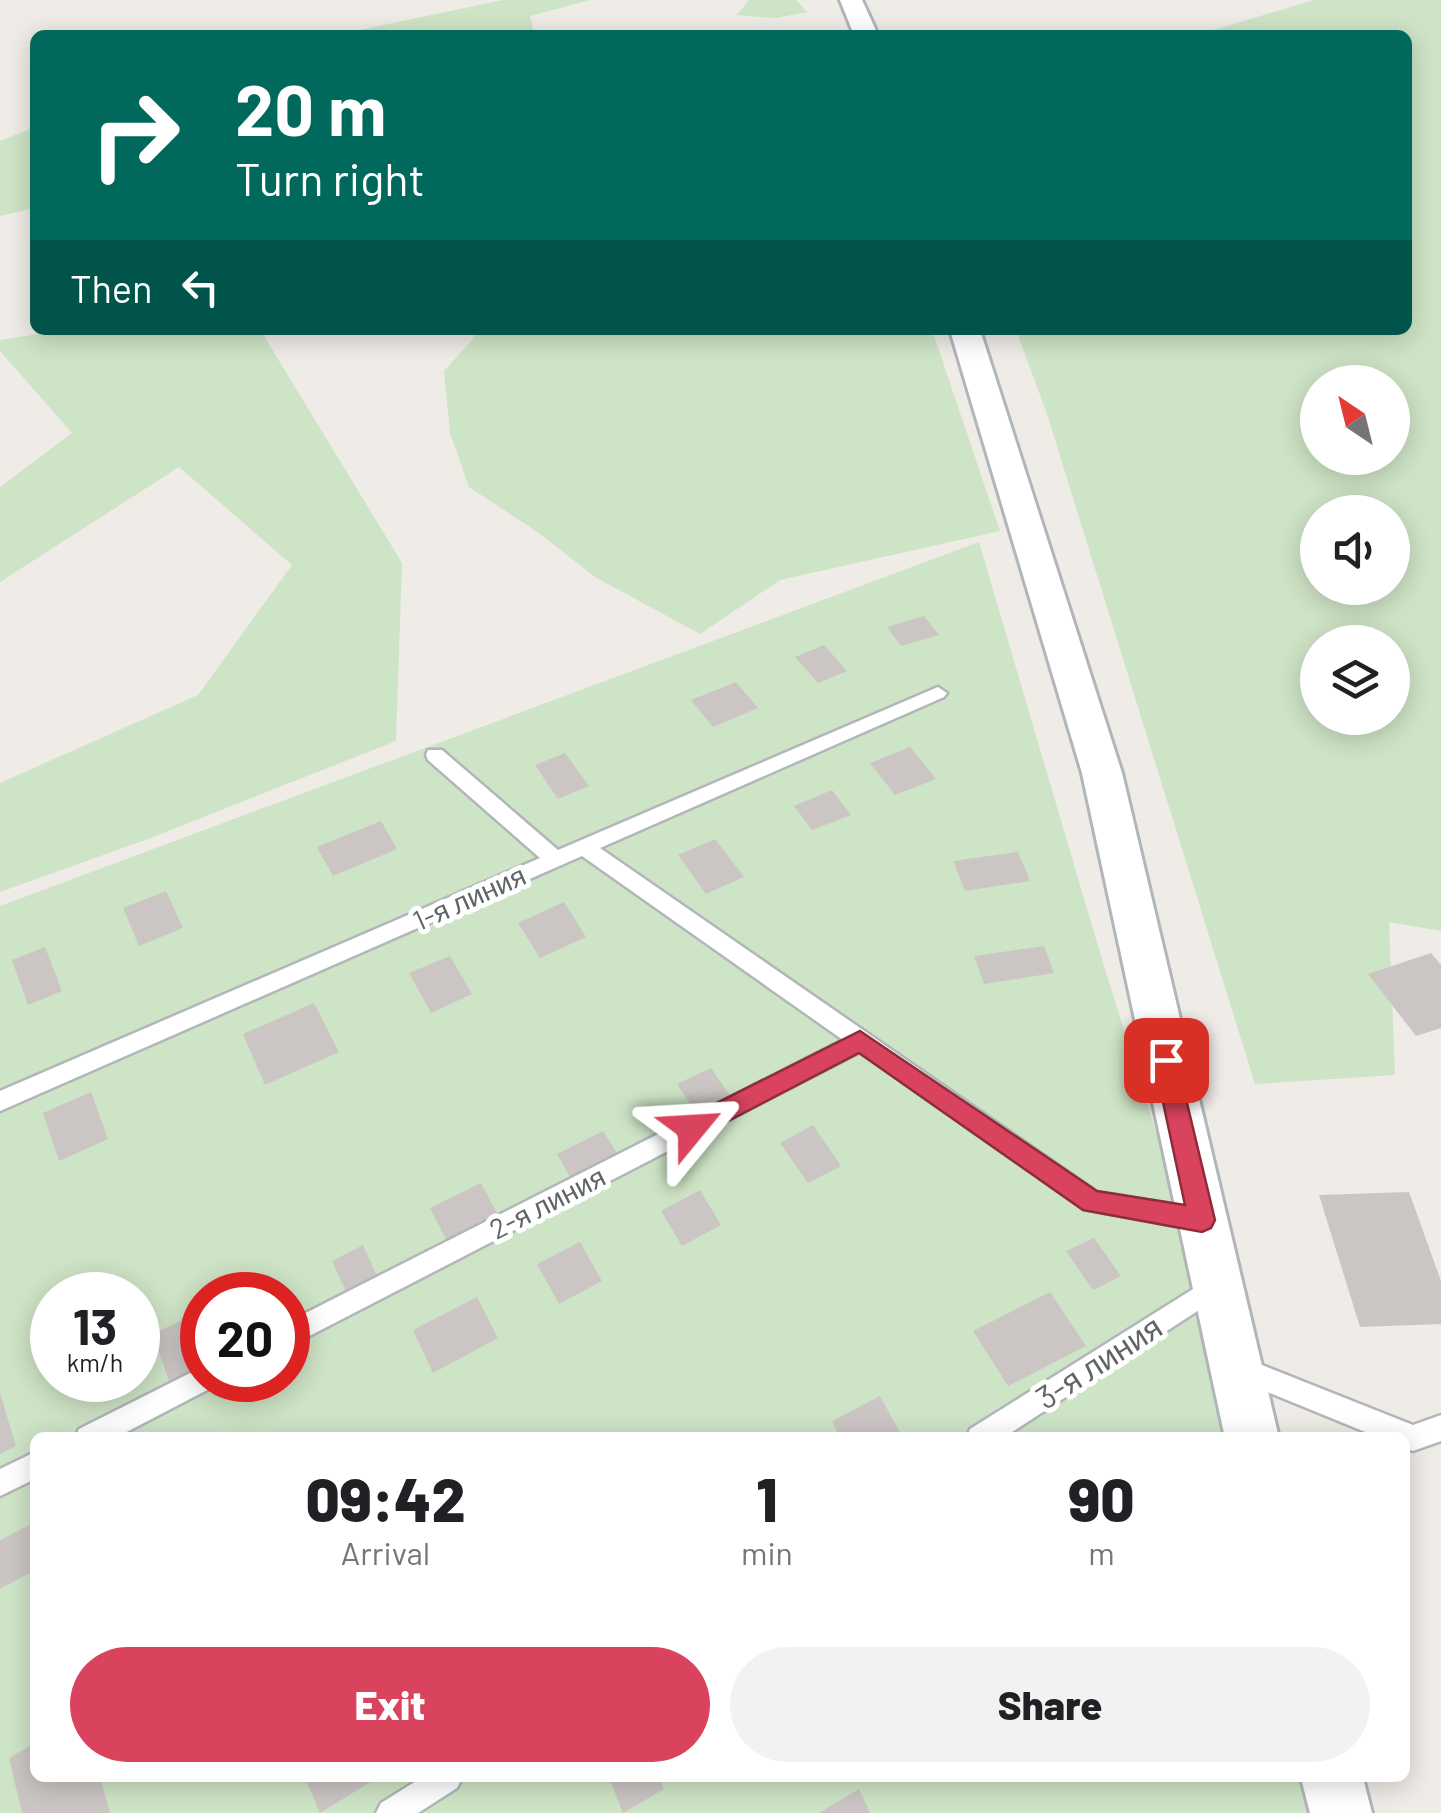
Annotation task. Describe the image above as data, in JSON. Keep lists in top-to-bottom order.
{
  "streets": {
    "lane": ["1-я линия", "2-я линия", "3-я линия"]
  },
  "north": "top left",
  "page": {
    "turn": ["20 m", "Turn right"],
    "then": "Then",
    "speed": "13 km/h",
    "limit": "20",
    "eta": [
      "09:42",
      "Arrival",
      "1",
      "min",
      "90",
      "m"
    ],
    "buttons": ["Exit", "Share"]
  }
}
